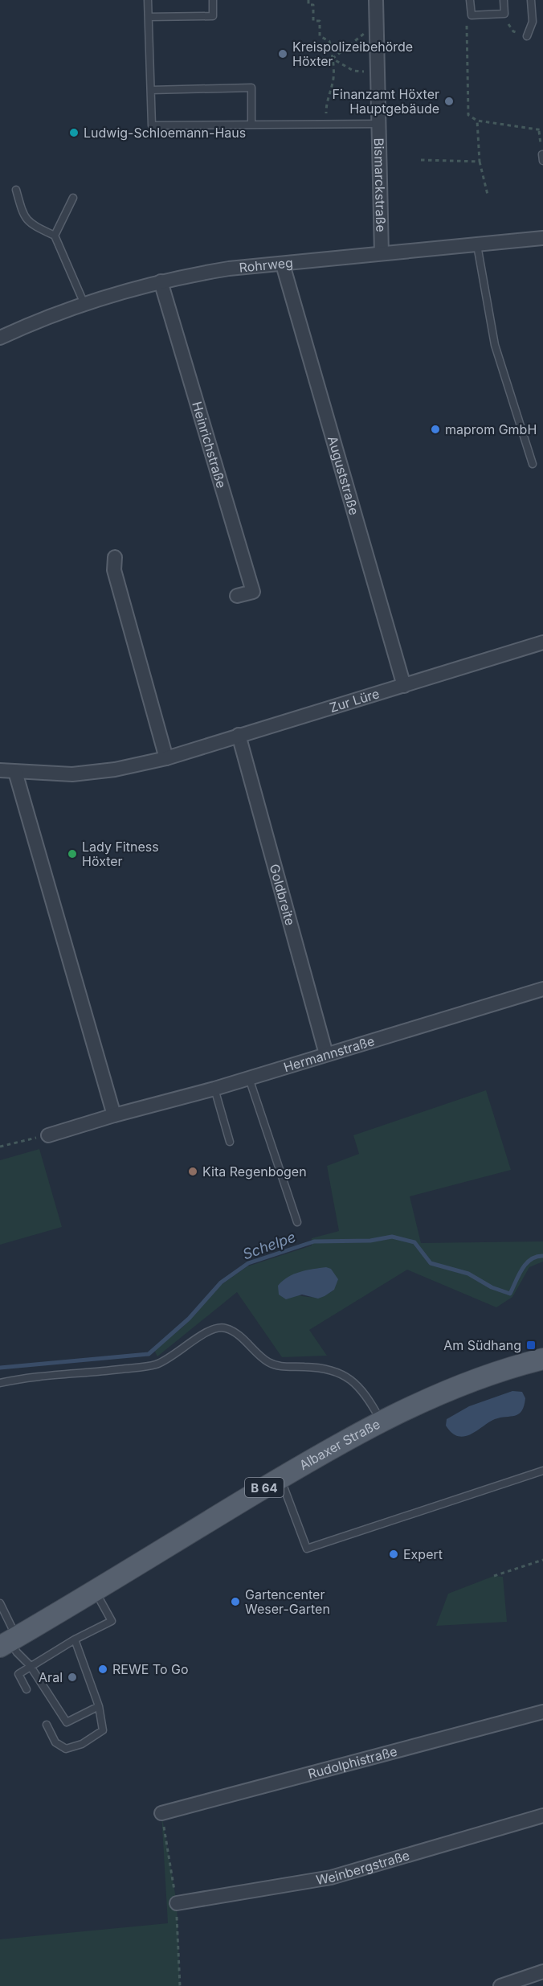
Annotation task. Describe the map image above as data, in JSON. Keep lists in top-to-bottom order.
{
  "streets": {
    "main road": ["Albaxer Straße", "B 64"],
    "street": [
      "Bismarckstraße",
      "Rohrweg",
      "Heinrichstraße",
      "Auguststraße",
      "Zur Lüre",
      "Goldbreite",
      "Hermannstraße",
      "Rudolphistraße",
      "Weinbergstraße"
    ]
  },
  "crossings": [
    ["Bismarckstraße", "Rohrweg"],
    ["Rohrweg", "Heinrichstraße"],
    ["Rohrweg", "Auguststraße"],
    ["Auguststraße", "Zur Lüre"],
    ["Zur Lüre", "Goldbreite"],
    ["Goldbreite", "Hermannstraße"]
  ],
  "water": ["Schelpe"],
  "places": {
    "other": [
      "Kreispolizeibehörde Höxter",
      "Finanzamt Höxter Hauptgebäude",
      "Ludwig-Schloemann-Haus",
      "maprom GmbH",
      "Lady Fitness Höxter",
      "Kita Regenbogen",
      "Expert",
      "Gartencenter Weser-Garten",
      "REWE To Go",
      "Aral"
    ],
    "transit": ["Am Südhang"]
  }
}
